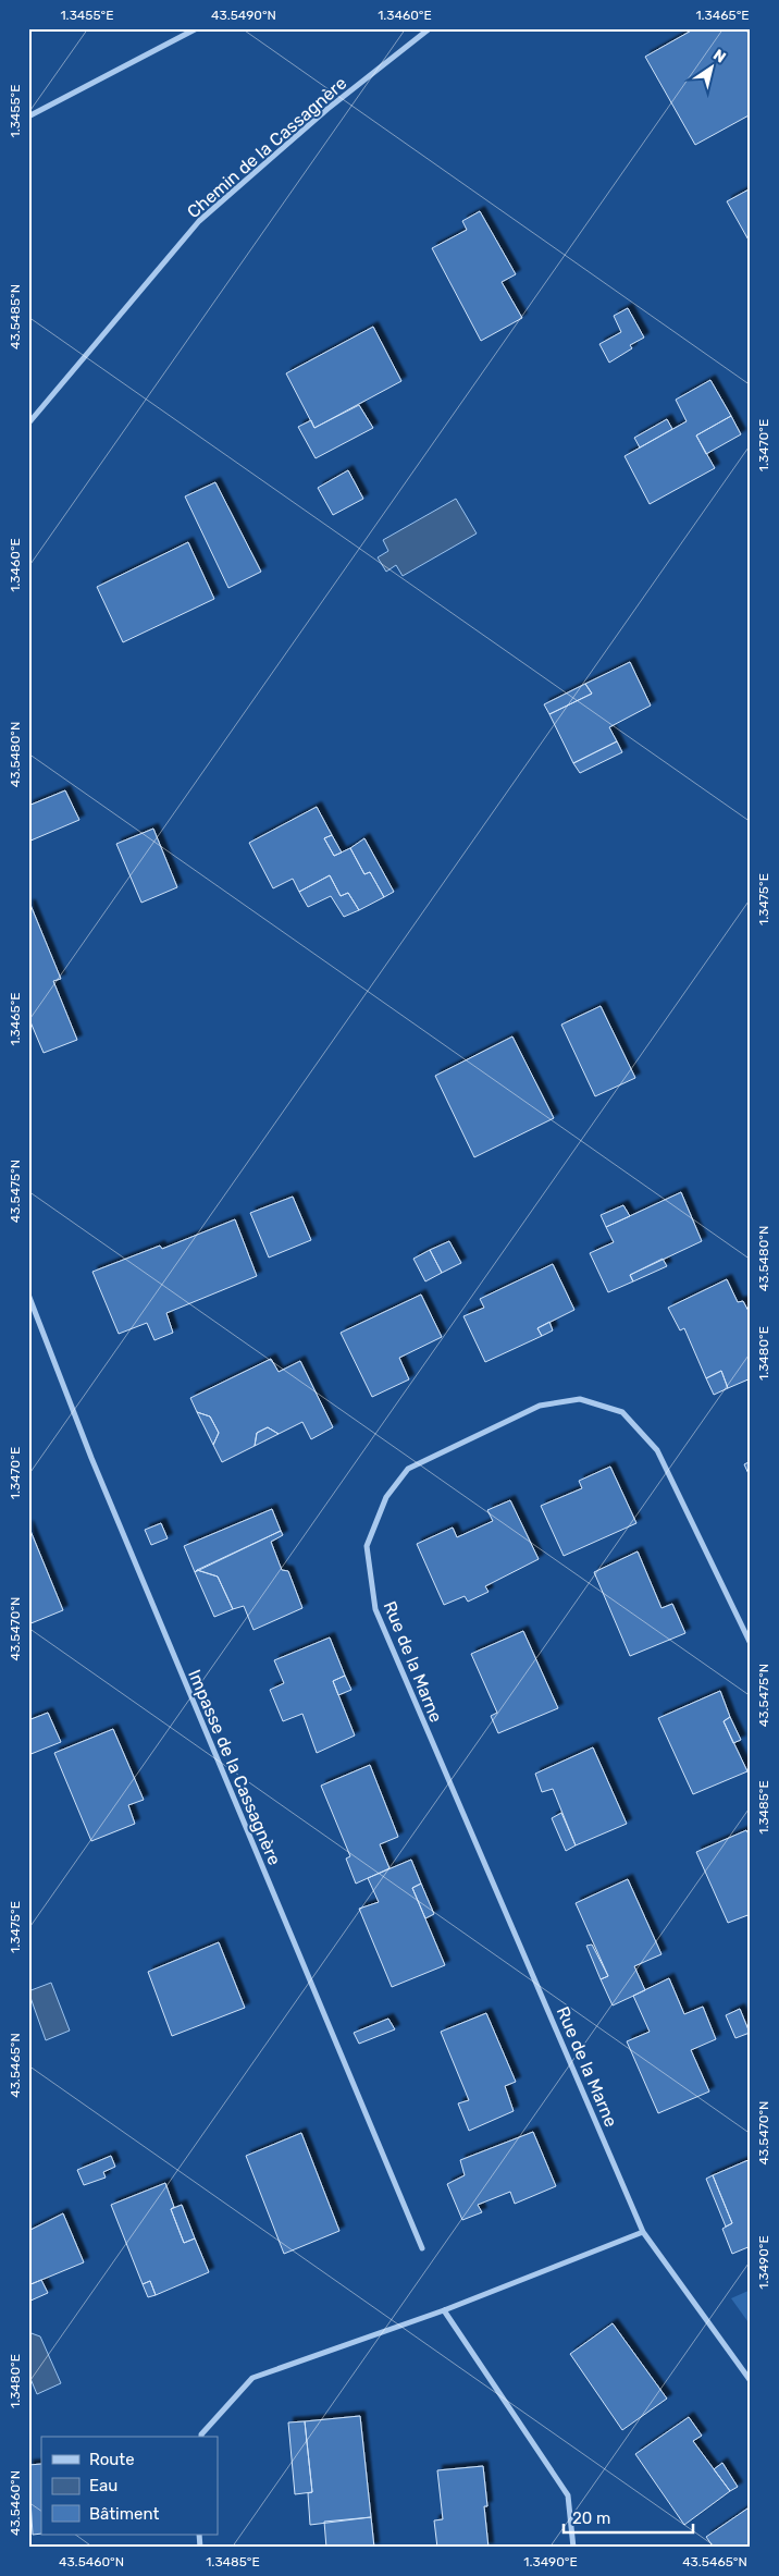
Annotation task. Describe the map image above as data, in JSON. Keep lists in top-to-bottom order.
{
  "streets": {
    "street": ["Chemin de la Cassagnère", "Rue de la Marne", "Impasse de la Cassagnère"]
  },
  "legend": ["Route", "Eau", "Bâtiment"],
  "scale_bar": "20 m",
  "north": "top right",
  "coordinates": [
    "1.3455°E",
    "43.5490°N",
    "1.3460°E",
    "1.3465°E",
    "43.5485°N",
    "1.3470°E",
    "43.5480°N",
    "1.3475°E",
    "43.5475°N",
    "1.3480°E",
    "43.5470°N",
    "1.3485°E",
    "43.5465°N",
    "1.3490°E",
    "43.5460°N"
  ]
}
